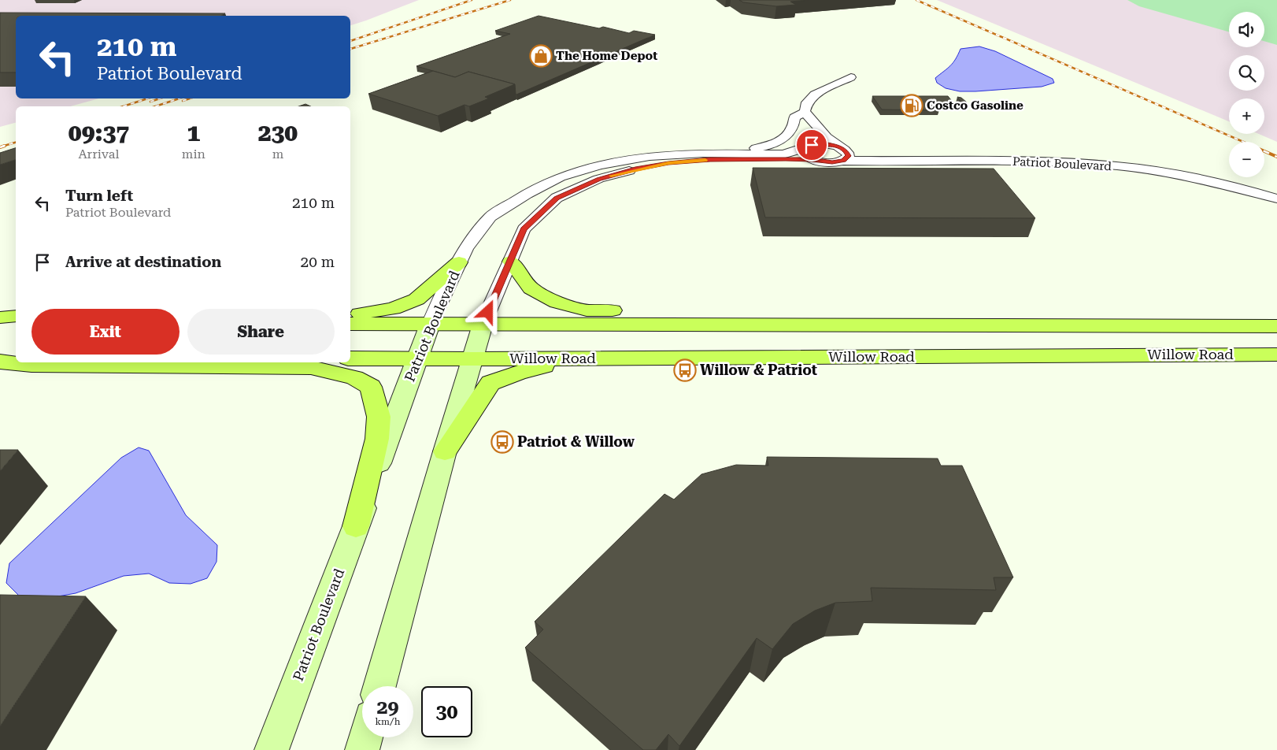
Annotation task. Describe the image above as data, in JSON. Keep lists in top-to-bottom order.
{
  "streets": {
    "main road": ["Patriot Boulevard", "Willow Road"]
  },
  "crossings": [
    ["Patriot Boulevard", "Willow Road"]
  ],
  "places": {
    "shop": ["The Home Depot"],
    "fuel station": ["Costco Gasoline"],
    "bus stop": ["Willow & Patriot", "Patriot & Willow"]
  },
  "page": {
    "map_buttons": ["+", "−"],
    "turn": ["210 m", "Patriot Boulevard"],
    "eta": [
      "09:37",
      "Arrival",
      "1",
      "min",
      "230",
      "m"
    ],
    "list": [
      {
        "name": "Turn left",
        "note": "Patriot Boulevard",
        "value": "210 m"
      },
      {
        "name": "Arrive at destination",
        "value": "20 m"
      }
    ],
    "buttons": ["Exit", "Share"],
    "speed": "29 km/h",
    "limit": "30"
  }
}
